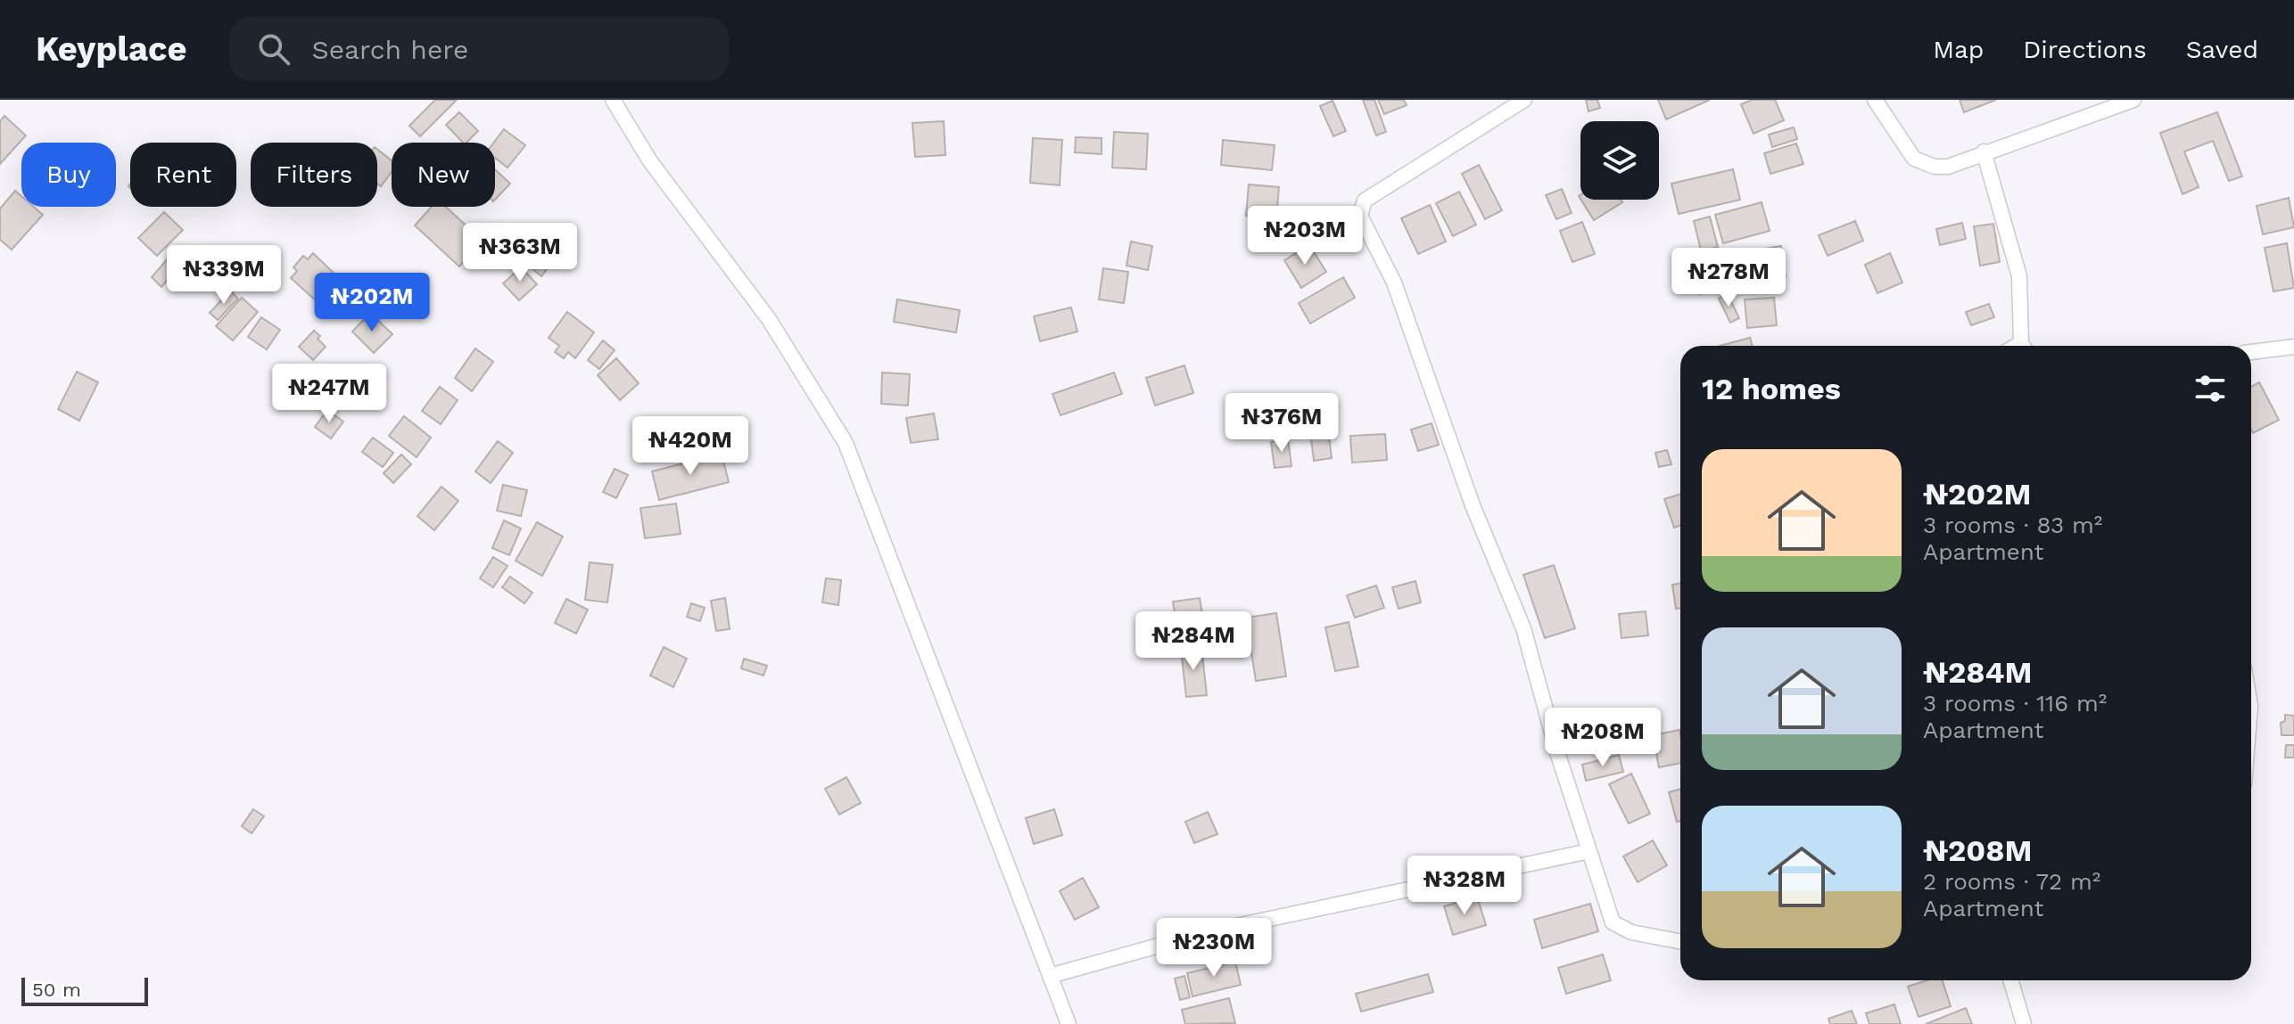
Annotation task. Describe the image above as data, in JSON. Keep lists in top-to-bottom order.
{
  "scale_bar": "50 m",
  "page": {
    "header": "Keyplace",
    "search": "Search here",
    "nav": ["Map", "Directions", "Saved"],
    "chip": [
      "Buy",
      "Rent",
      "Filters",
      "New"
    ],
    "price": [
      "₦203M",
      "₦363M",
      "₦339M",
      "₦278M",
      "₦202M",
      "₦247M",
      "₦376M",
      "₦420M",
      "₦284M",
      "₦208M",
      "₦328M",
      "₦230M"
    ],
    "heading": "12 homes",
    "list": [
      {
        "name": "₦202M",
        "note": "3 rooms · 83 m² · Apartment"
      },
      {
        "name": "₦284M",
        "note": "3 rooms · 116 m² · Apartment"
      },
      {
        "name": "₦208M",
        "note": "2 rooms · 72 m² · Apartment"
      }
    ],
    "scale": "50 m"
  }
}
